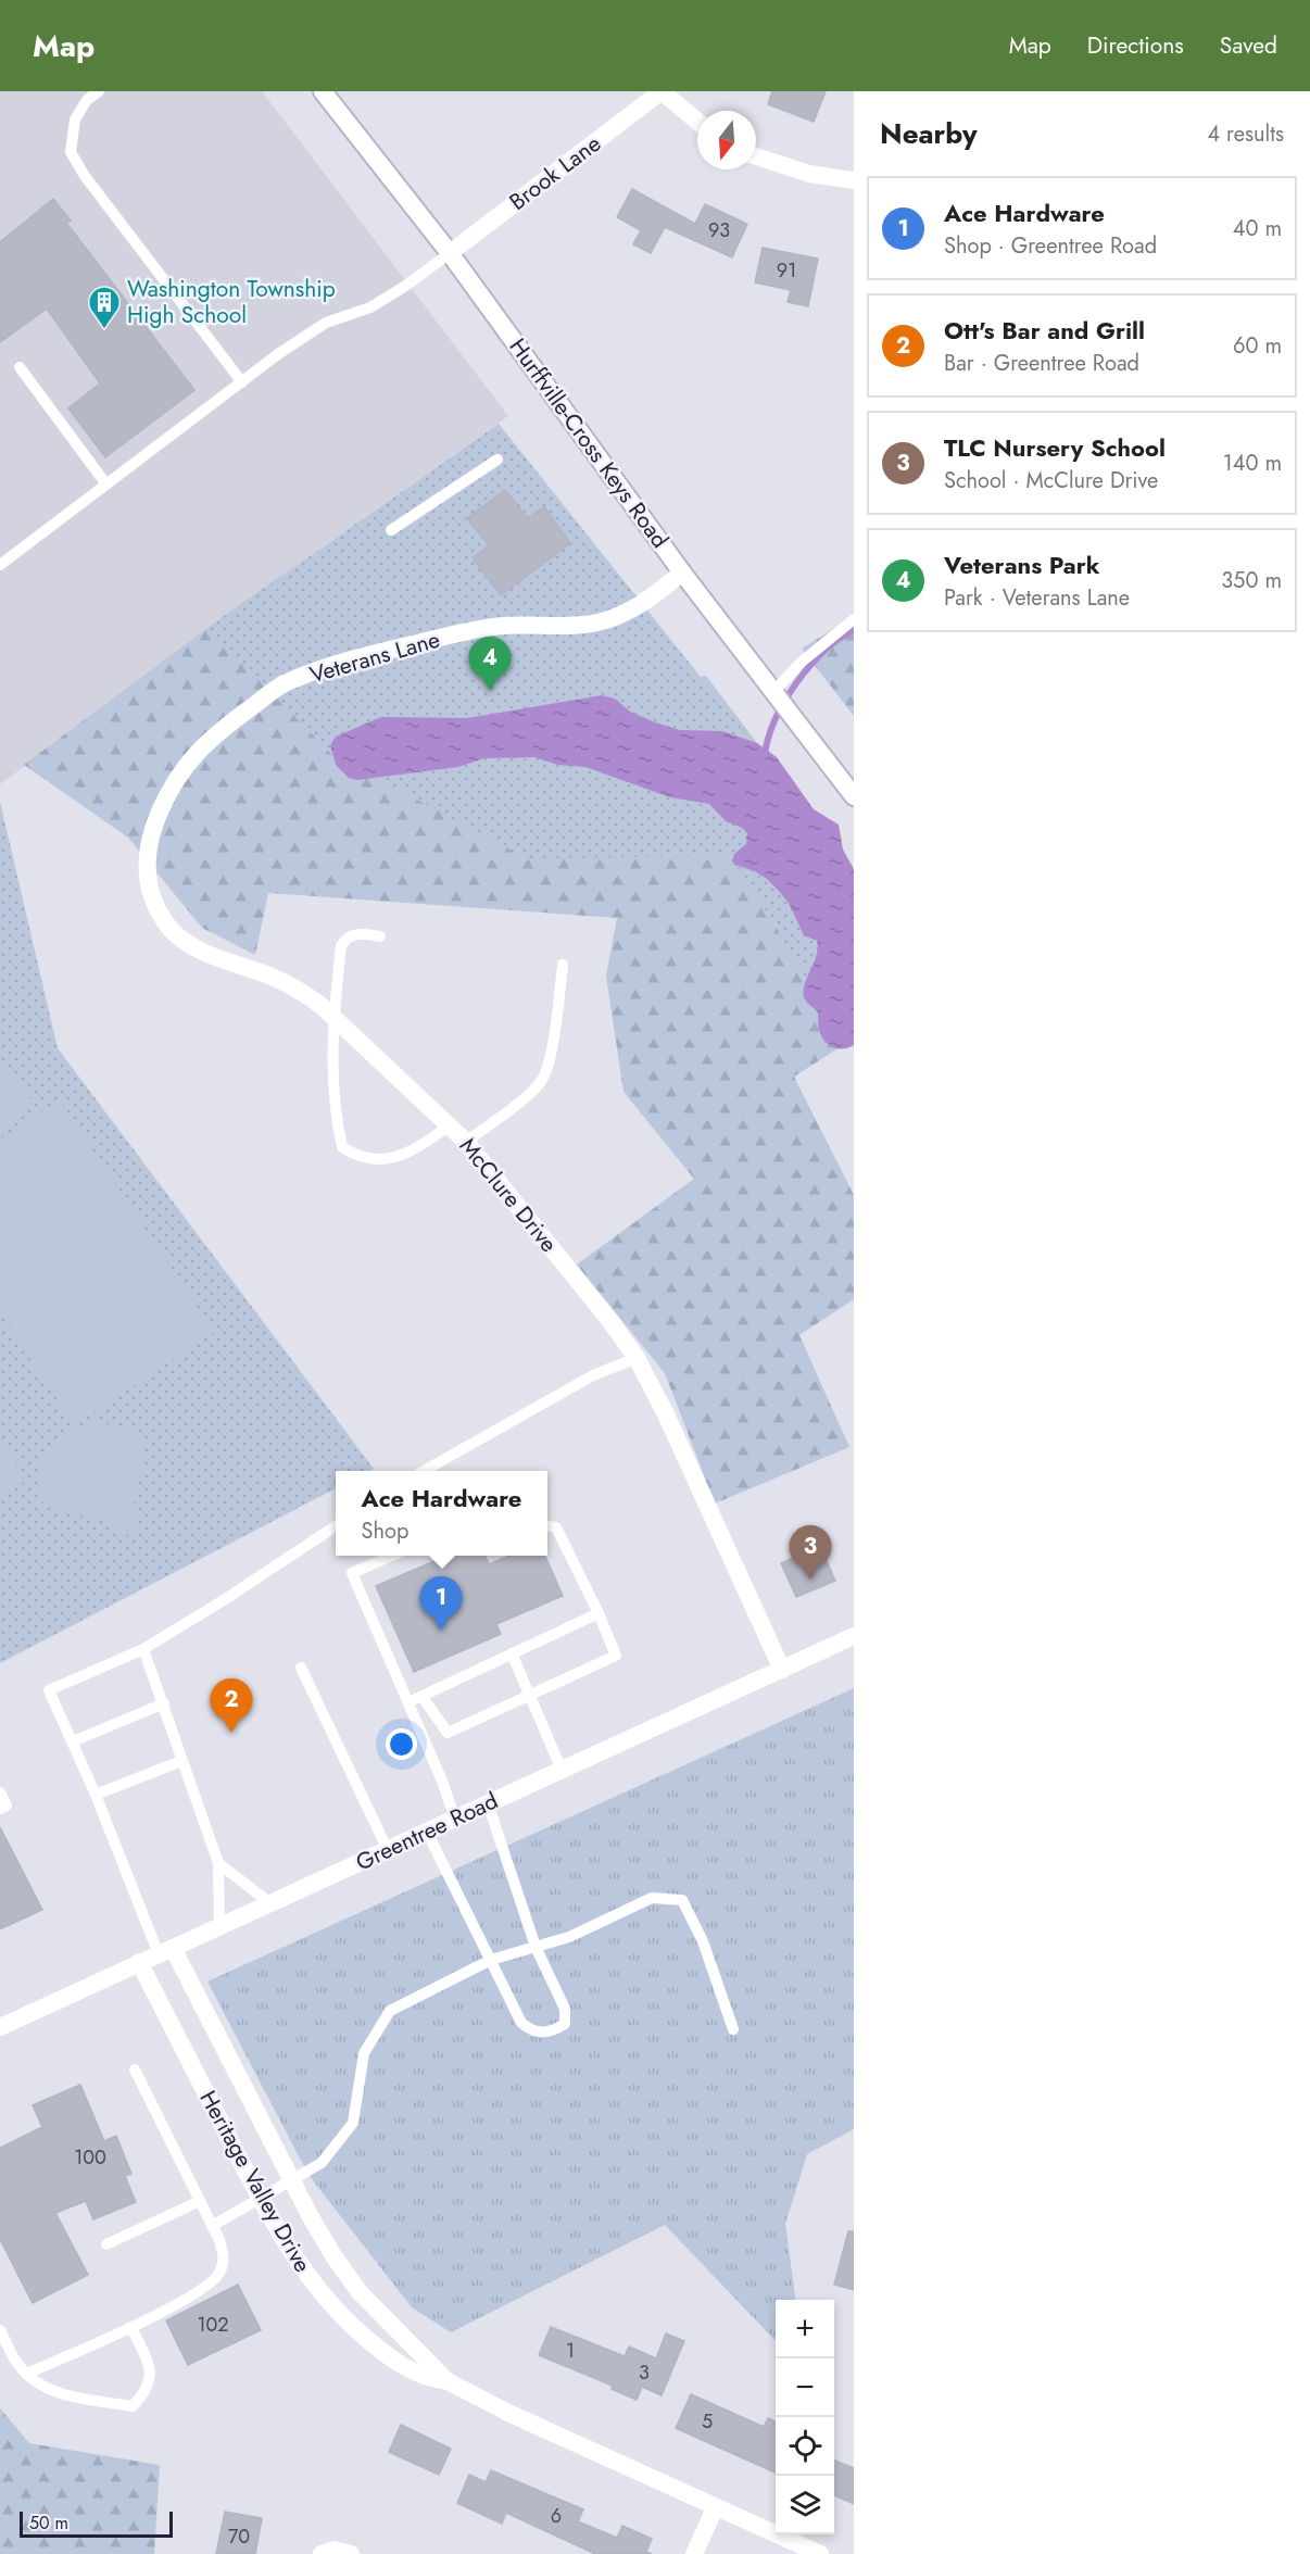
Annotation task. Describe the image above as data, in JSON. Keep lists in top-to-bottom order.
{
  "streets": {
    "street": [
      "Brook Lane",
      "Hurffville-Cross Keys Road",
      "Veterans Lane",
      "McClure Drive",
      "Greentree Road",
      "Heritage Valley Drive"
    ]
  },
  "crossings": [
    ["Brook Lane", "Hurffville-Cross Keys Road"],
    ["Hurffville-Cross Keys Road", "Veterans Lane"],
    ["Veterans Lane", "McClure Drive"],
    ["McClure Drive", "Greentree Road"],
    ["Greentree Road", "Heritage Valley Drive"]
  ],
  "places": {
    "building": ["Washington Township High School"]
  },
  "house_numbers": [
    "93",
    "91",
    "100",
    "102",
    "1",
    "3",
    "5",
    "6",
    "70"
  ],
  "scale_bar": "50 m",
  "north": "bottom",
  "page": {
    "header": "Map",
    "nav": ["Map", "Directions", "Saved"],
    "heading": ["Nearby", "4 results"],
    "list": [
      {
        "mark": "1",
        "name": "Ace Hardware",
        "note": "Shop · Greentree Road",
        "value": "40 m"
      },
      {
        "mark": "2",
        "name": "Ott's Bar and Grill",
        "note": "Bar · Greentree Road",
        "value": "60 m"
      },
      {
        "mark": "3",
        "name": "TLC Nursery School",
        "note": "School · McClure Drive",
        "value": "140 m"
      },
      {
        "mark": "4",
        "name": "Veterans Park",
        "note": "Park · Veterans Lane",
        "value": "350 m"
      }
    ],
    "pins": [
      "4",
      "3",
      "1",
      "2"
    ],
    "popup": ["Ace Hardware", "Shop"],
    "map_buttons": ["+", "−"],
    "scale": "50 m"
  }
}
